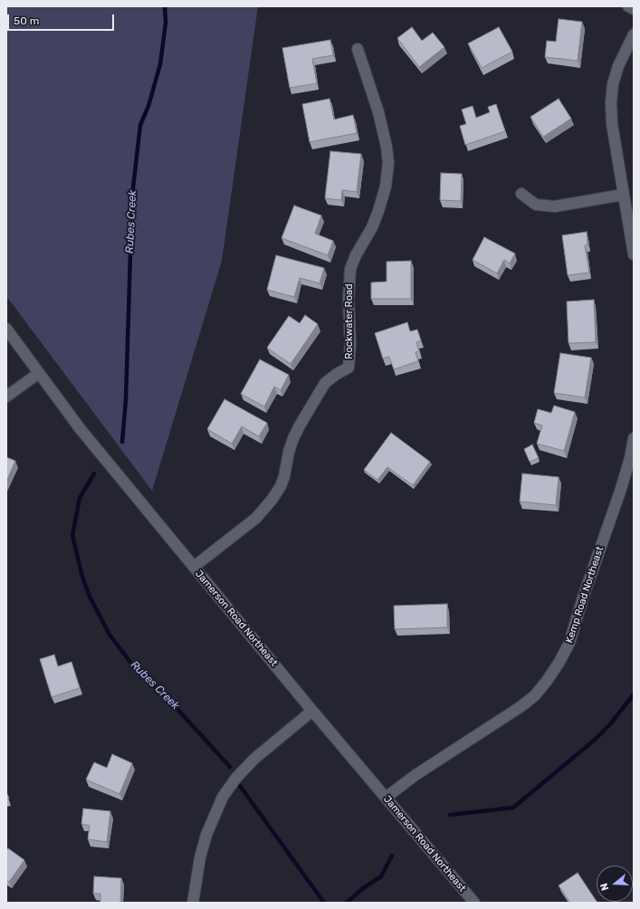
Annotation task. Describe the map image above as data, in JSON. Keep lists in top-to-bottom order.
{
  "streets": {
    "street": ["Rockwater Road", "Kemp Road Northeast", "Jamerson Road Northeast"]
  },
  "crossings": [
    ["Rockwater Road", "Jamerson Road Northeast"],
    ["Kemp Road Northeast", "Jamerson Road Northeast"]
  ],
  "water": ["Rubes Creek"],
  "scale_bar": "50 m",
  "north": "left"
}
